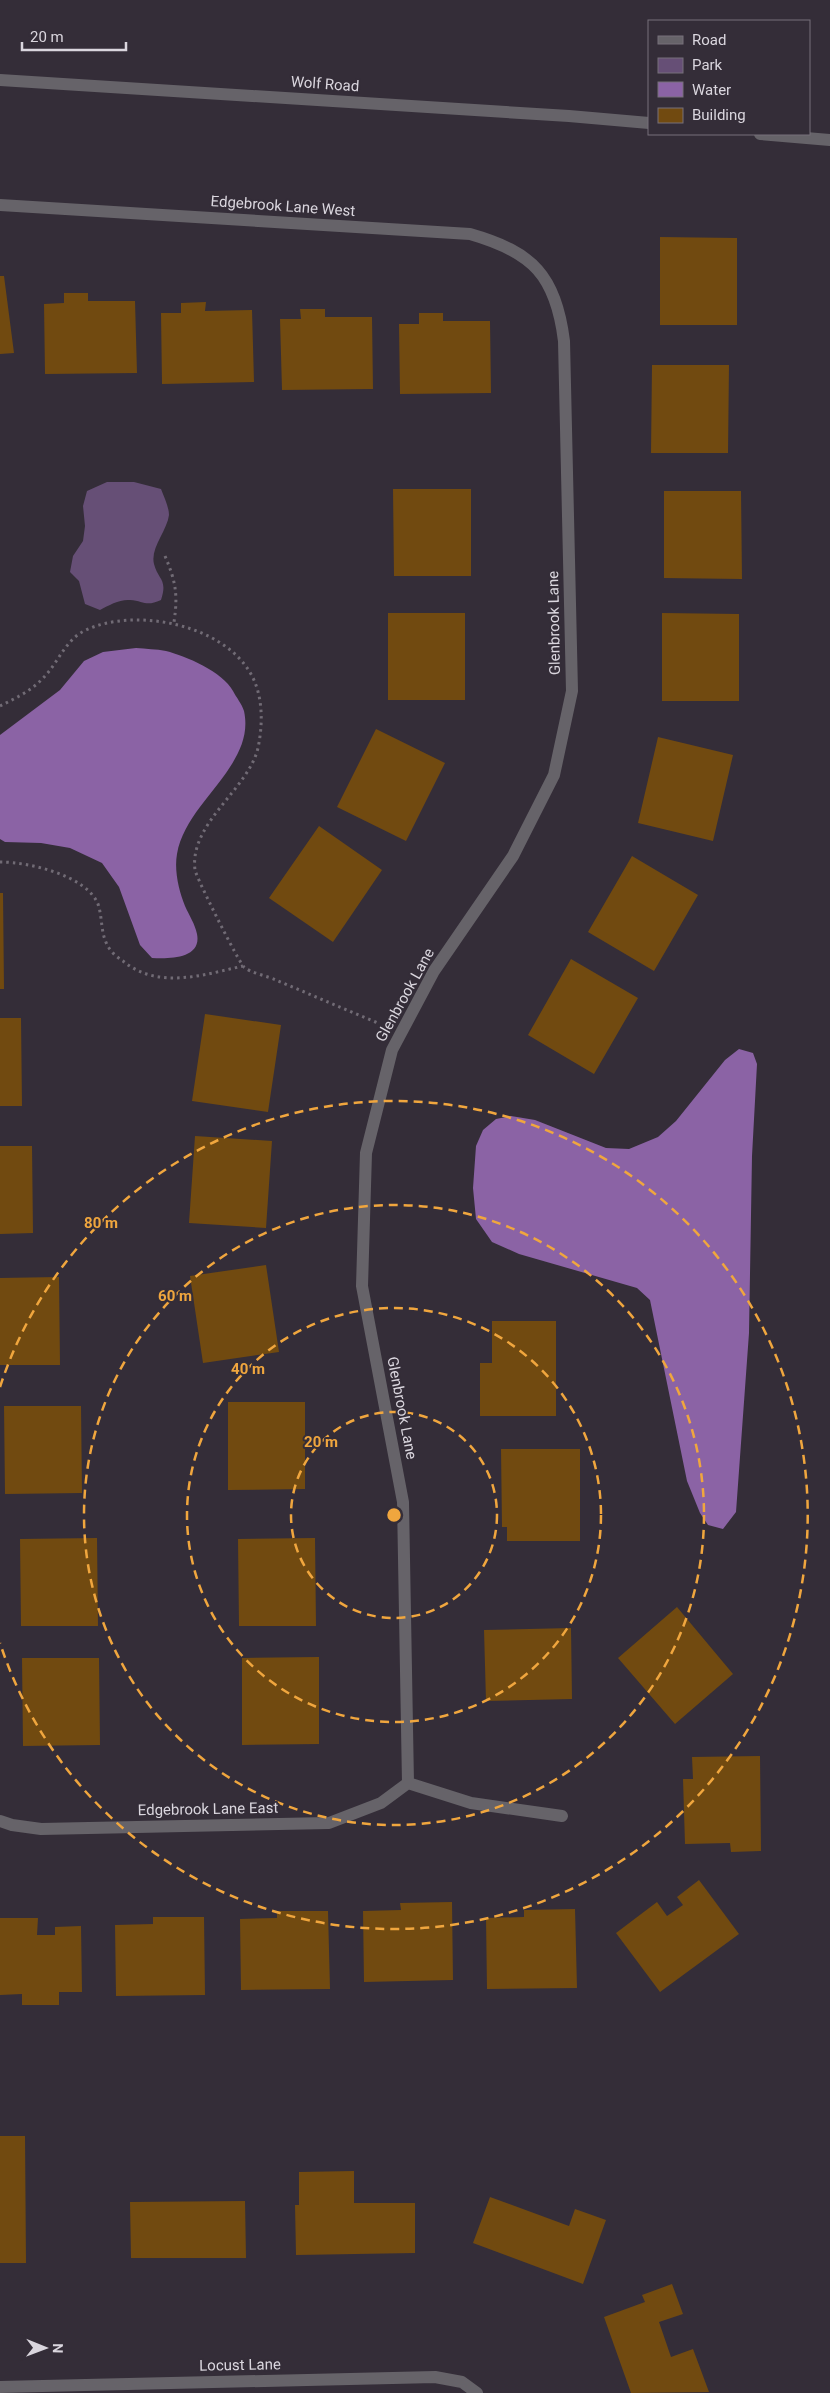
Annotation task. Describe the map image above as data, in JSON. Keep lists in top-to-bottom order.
{
  "streets": {
    "street": [
      "Wolf Road",
      "Edgebrook Lane West",
      "Glenbrook Lane",
      "Edgebrook Lane East",
      "Locust Lane"
    ]
  },
  "crossings": [
    ["Edgebrook Lane West", "Glenbrook Lane"],
    ["Glenbrook Lane", "Edgebrook Lane East"]
  ],
  "legend": [
    "Road",
    "Park",
    "Water",
    "Building"
  ],
  "scale_bar": "20 m",
  "north": "right",
  "rings": [
    "80 m",
    "60 m",
    "40 m",
    "20 m"
  ]
}
